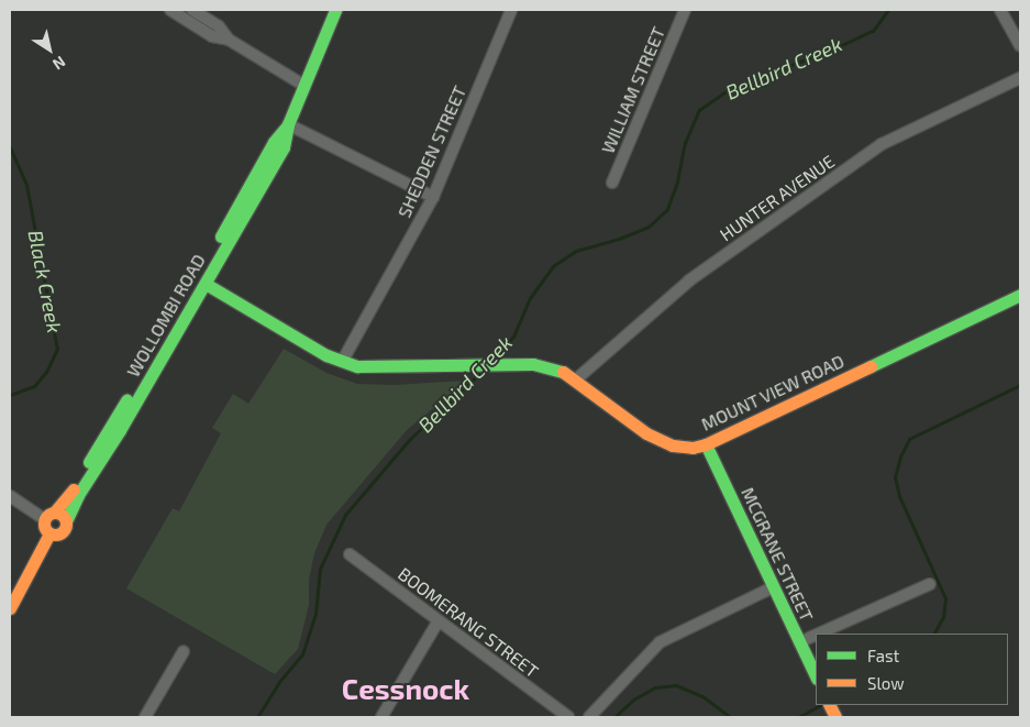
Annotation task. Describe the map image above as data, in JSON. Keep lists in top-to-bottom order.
{
  "streets": {
    "main road": ["WOLLOMBI ROAD", "MOUNT VIEW ROAD", "MCGRANE STREET"],
    "street": [
      "WILLIAM STREET",
      "SHEDDEN STREET",
      "HUNTER AVENUE",
      "BOOMERANG STREET"
    ]
  },
  "crossings": [
    ["SHEDDEN STREET", "MOUNT VIEW ROAD"],
    ["HUNTER AVENUE", "MOUNT VIEW ROAD"],
    ["WOLLOMBI ROAD", "MOUNT VIEW ROAD"],
    ["MOUNT VIEW ROAD", "MCGRANE STREET"]
  ],
  "districts": ["Cessnock"],
  "water": ["Bellbird Creek", "Black Creek"],
  "legend": ["Fast", "Slow"],
  "north": "bottom right"
}
